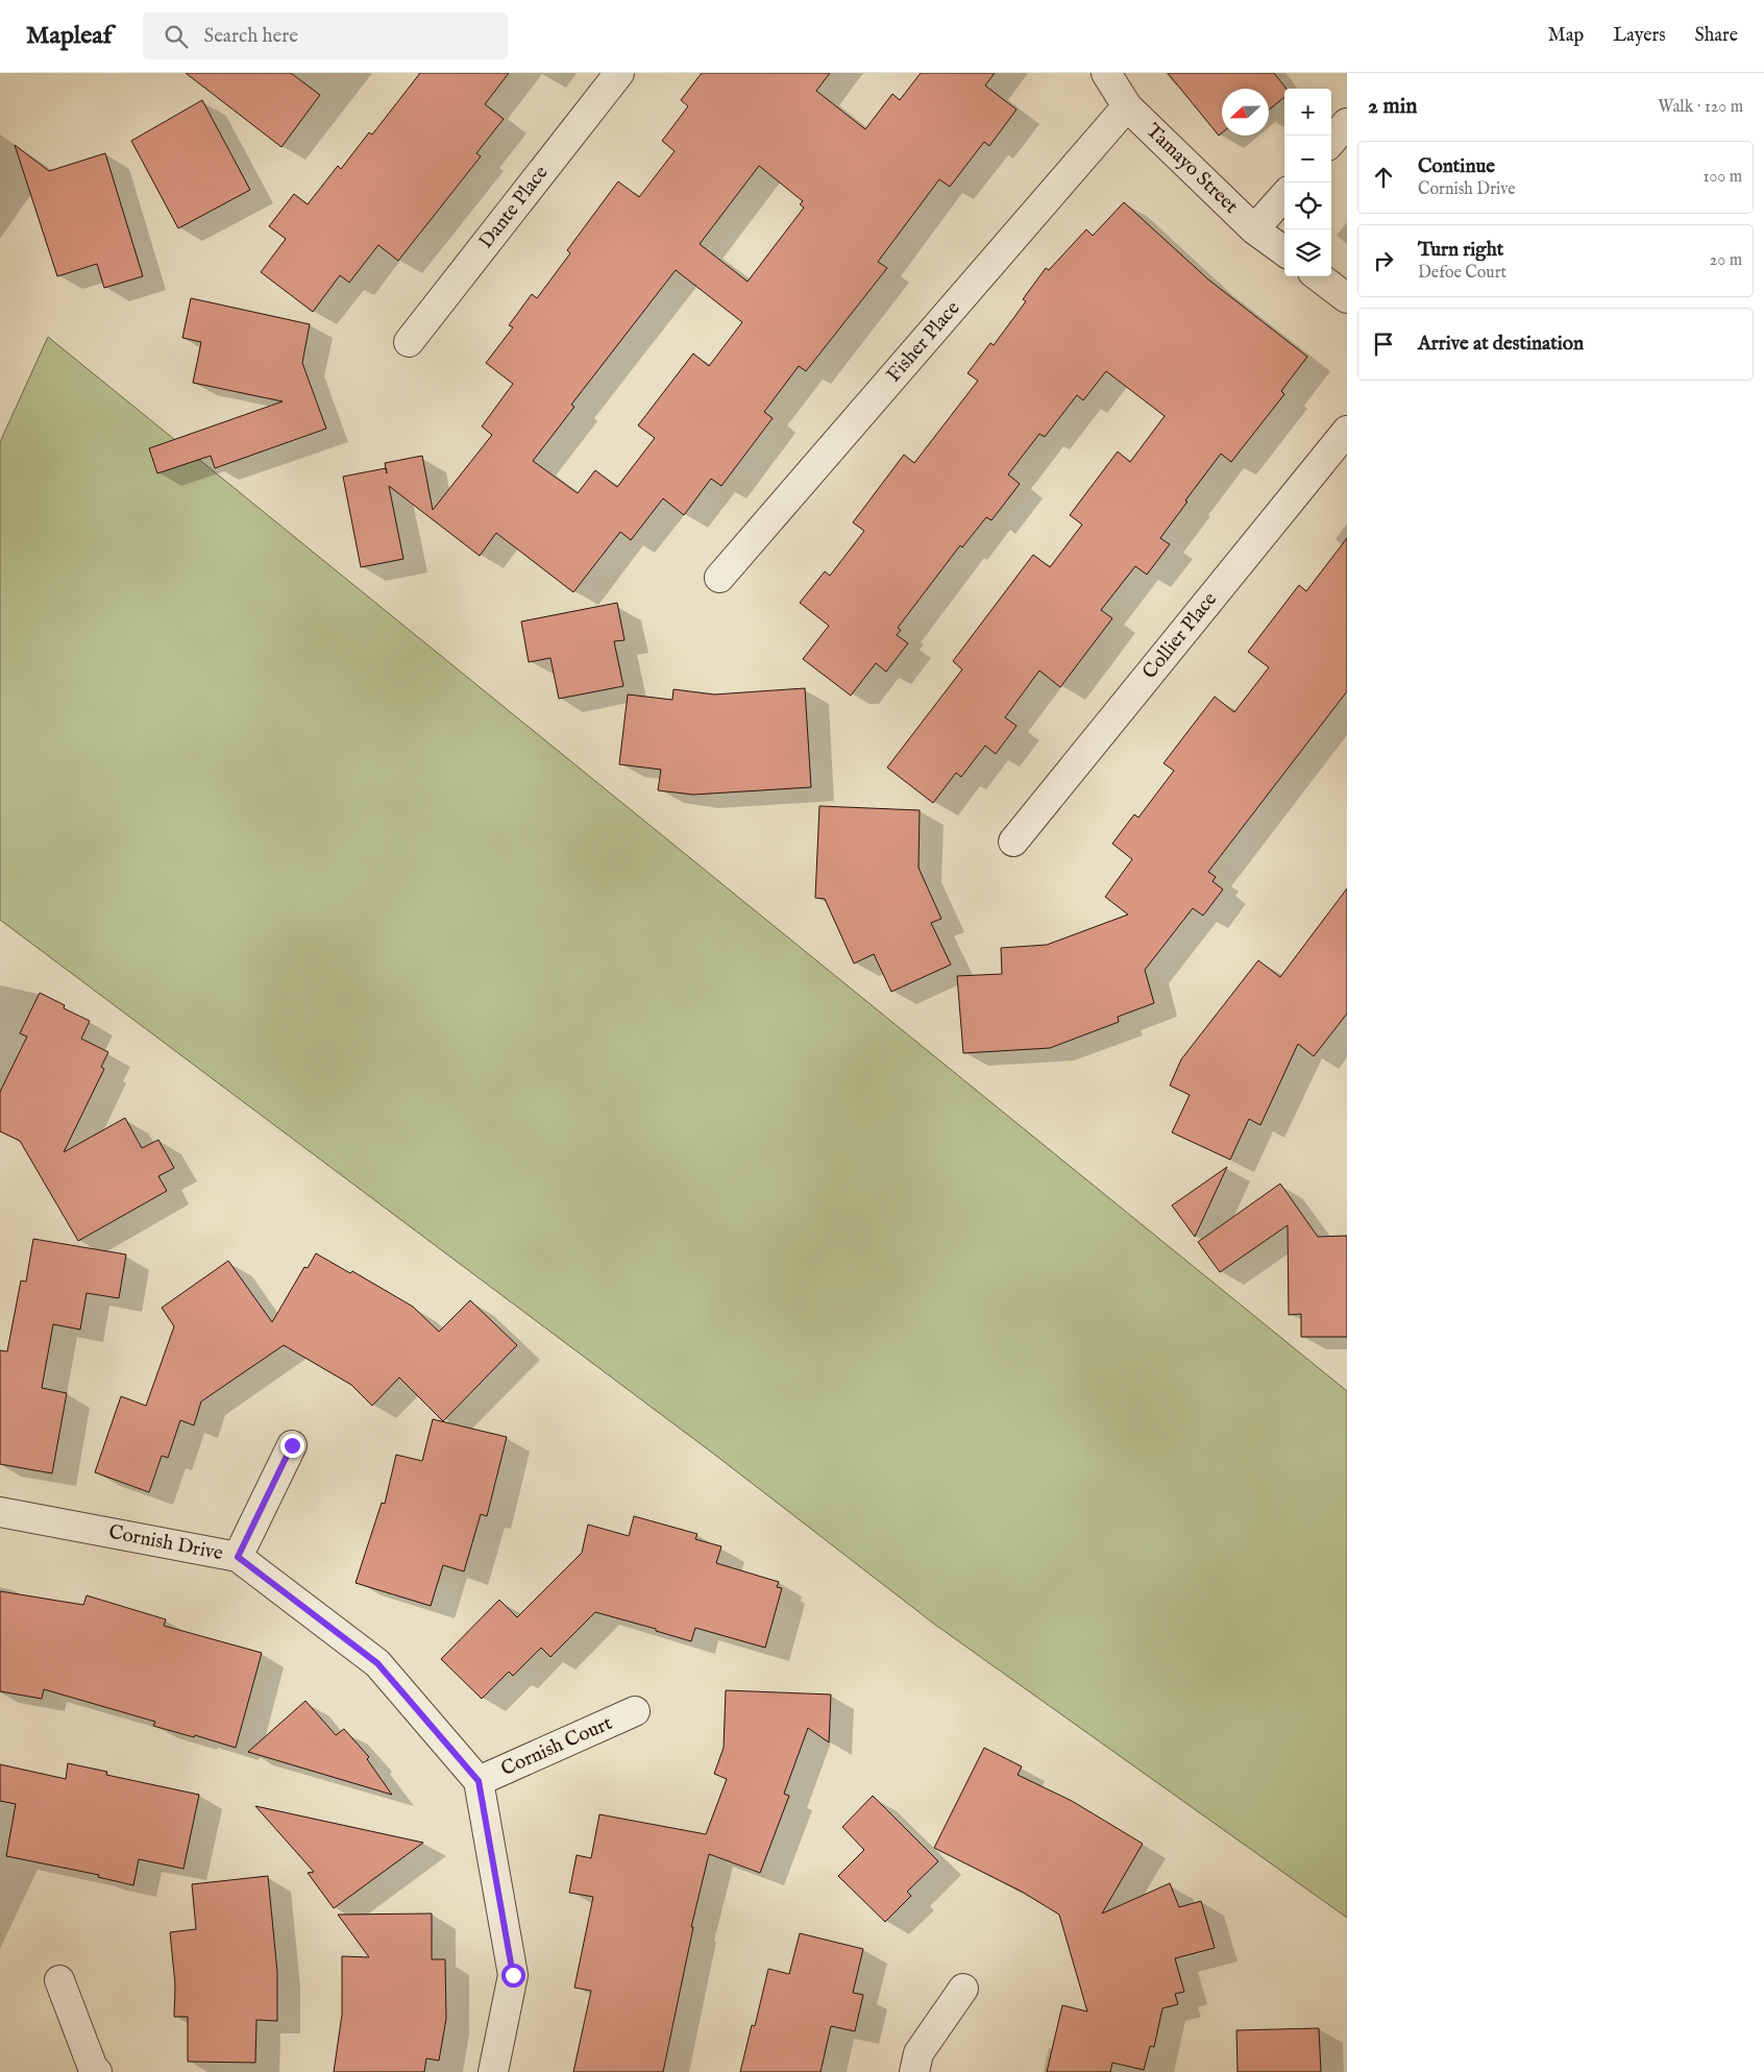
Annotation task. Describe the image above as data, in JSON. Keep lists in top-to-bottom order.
{
  "streets": {
    "street": [
      "Tamayo Street",
      "Dante Place",
      "Fisher Place",
      "Collier Place",
      "Cornish Drive",
      "Cornish Court"
    ]
  },
  "crossings": [
    ["Tamayo Street", "Fisher Place"],
    ["Cornish Drive", "Cornish Court"]
  ],
  "north": "left",
  "page": {
    "header": "Mapleaf",
    "search": "Search here",
    "nav": ["Map", "Layers", "Share"],
    "heading": ["2 min", "Walk · 120 m"],
    "map_buttons": ["+", "−"],
    "list": [
      ["Continue", "Cornish Drive", "100 m"],
      ["Turn right", "Defoe Court", "20 m"],
      "Arrive at destination"
    ]
  }
}
